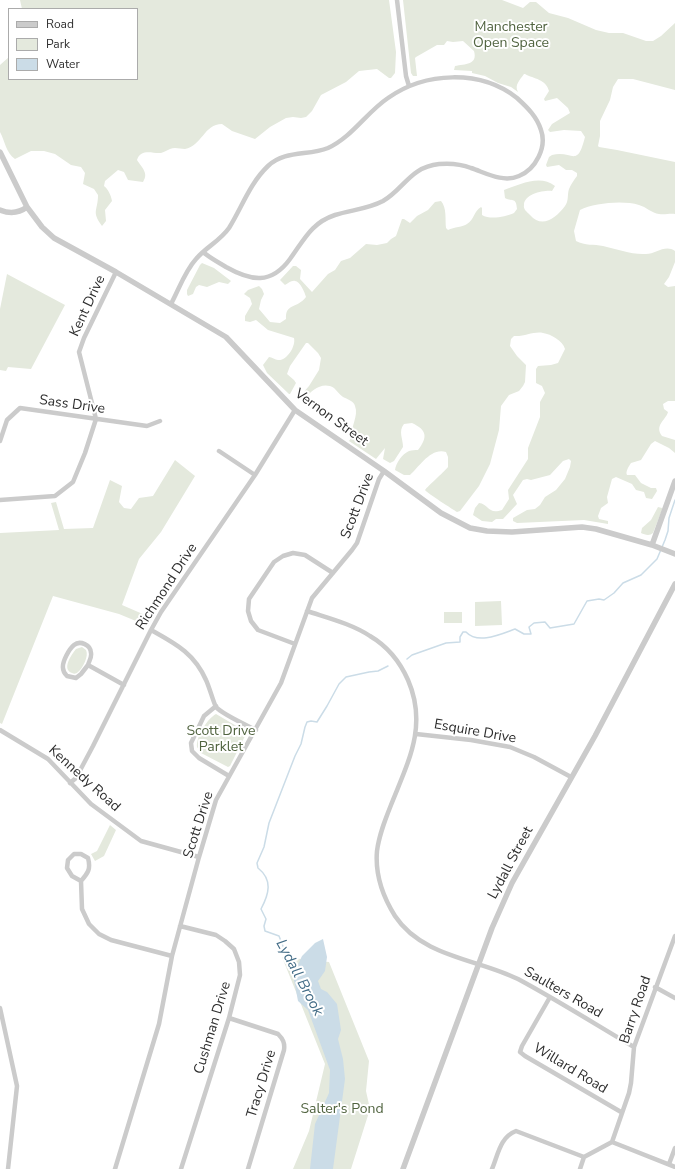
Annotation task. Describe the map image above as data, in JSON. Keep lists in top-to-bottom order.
{
  "streets": {
    "street": [
      "Kent Drive",
      "Sass Drive",
      "Vernon Street",
      "Scott Drive",
      "Richmond Drive",
      "Esquire Drive",
      "Kennedy Road",
      "Lydall Street",
      "Saulters Road",
      "Barry Road",
      "Cushman Drive",
      "Willard Road",
      "Tracy Drive"
    ]
  },
  "crossings": [
    ["Kent Drive", "Sass Drive"],
    ["Kent Drive", "Vernon Street"],
    ["Vernon Street", "Scott Drive"],
    ["Vernon Street", "Richmond Drive"],
    ["Scott Drive", "Kennedy Road"],
    ["Scott Drive", "Saulters Road"],
    ["Scott Drive", "Cushman Drive"],
    ["Richmond Drive", "Kennedy Road"],
    ["Esquire Drive", "Lydall Street"],
    ["Esquire Drive", "Saulters Road"],
    ["Lydall Street", "Saulters Road"],
    ["Saulters Road", "Barry Road"],
    ["Saulters Road", "Willard Road"],
    ["Barry Road", "Willard Road"],
    ["Cushman Drive", "Tracy Drive"]
  ],
  "water": ["Lydall Brook"],
  "parks": ["Manchester Open Space", "Scott Drive Parklet", "Salter's Pond"],
  "legend": ["Road", "Park", "Water"]
}
